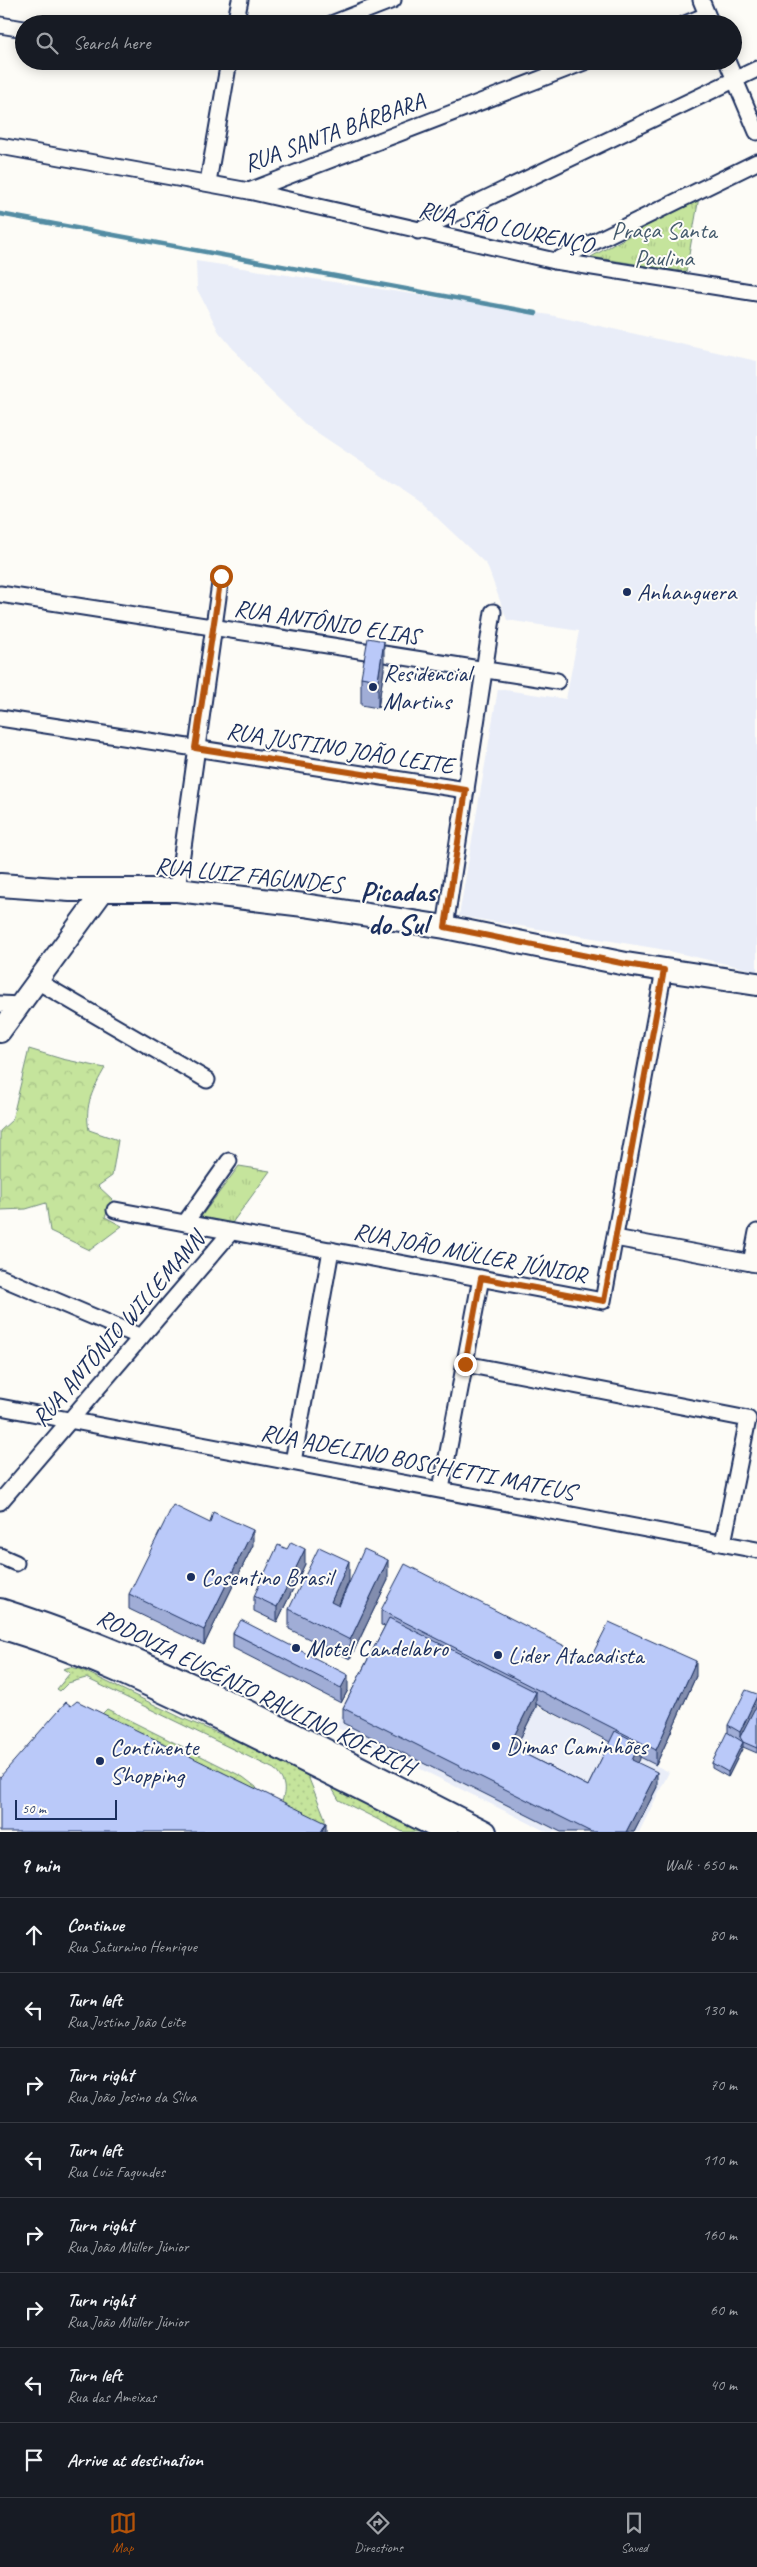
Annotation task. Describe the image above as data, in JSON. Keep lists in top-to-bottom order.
{
  "streets": {
    "main road": ["RUA LUIZ FAGUNDES", "RODOVIA EUGÊNIO RAULINO KOERICH"],
    "street": [
      "RUA SANTA BÁRBARA",
      "RUA SÃO LOURENÇO",
      "RUA ANTÔNIO ELIAS",
      "RUA JUSTINO JOÃO LEITE",
      "RUA JOÃO MÜLLER JÚNIOR",
      "RUA ANTÔNIO WILLEMANN",
      "RUA ADELINO BOSCHETTI MATEUS"
    ]
  },
  "crossings": [
    ["RUA SANTA BÁRBARA", "RUA SÃO LOURENÇO"],
    ["RUA LUIZ FAGUNDES", "RUA JOÃO MÜLLER JÚNIOR"],
    ["RUA JOÃO MÜLLER JÚNIOR", "RUA ANTÔNIO WILLEMANN"],
    ["RUA ANTÔNIO WILLEMANN", "RUA ADELINO BOSCHETTI MATEUS"]
  ],
  "districts": ["Picadas do Sul"],
  "parks": ["Praça Santa Paulina"],
  "places": [
    "Anhanguera",
    "Residencial Martins",
    "Cosentino Brasil",
    "Motel Candelabro",
    "Lider Atacadista",
    "Dimas Caminhões",
    "Continente Shopping"
  ],
  "scale_bar": "50 m",
  "page": {
    "search": "Search here",
    "scale": "50 m",
    "heading": ["9 min", "Walk · 650 m"],
    "list": [
      ["Continue", "Rua Saturnino Henrique", "80 m"],
      ["Turn left", "Rua Justino João Leite", "130 m"],
      ["Turn right", "Rua João Josino da Silva", "70 m"],
      ["Turn left", "Rua Luiz Fagundes", "110 m"],
      ["Turn right", "Rua João Müller Júnior", "160 m"],
      ["Turn right", "Rua João Müller Júnior", "60 m"],
      ["Turn left", "Rua das Ameixas", "40 m"],
      "Arrive at destination"
    ],
    "nav": ["Map", "Directions", "Saved"]
  }
}
